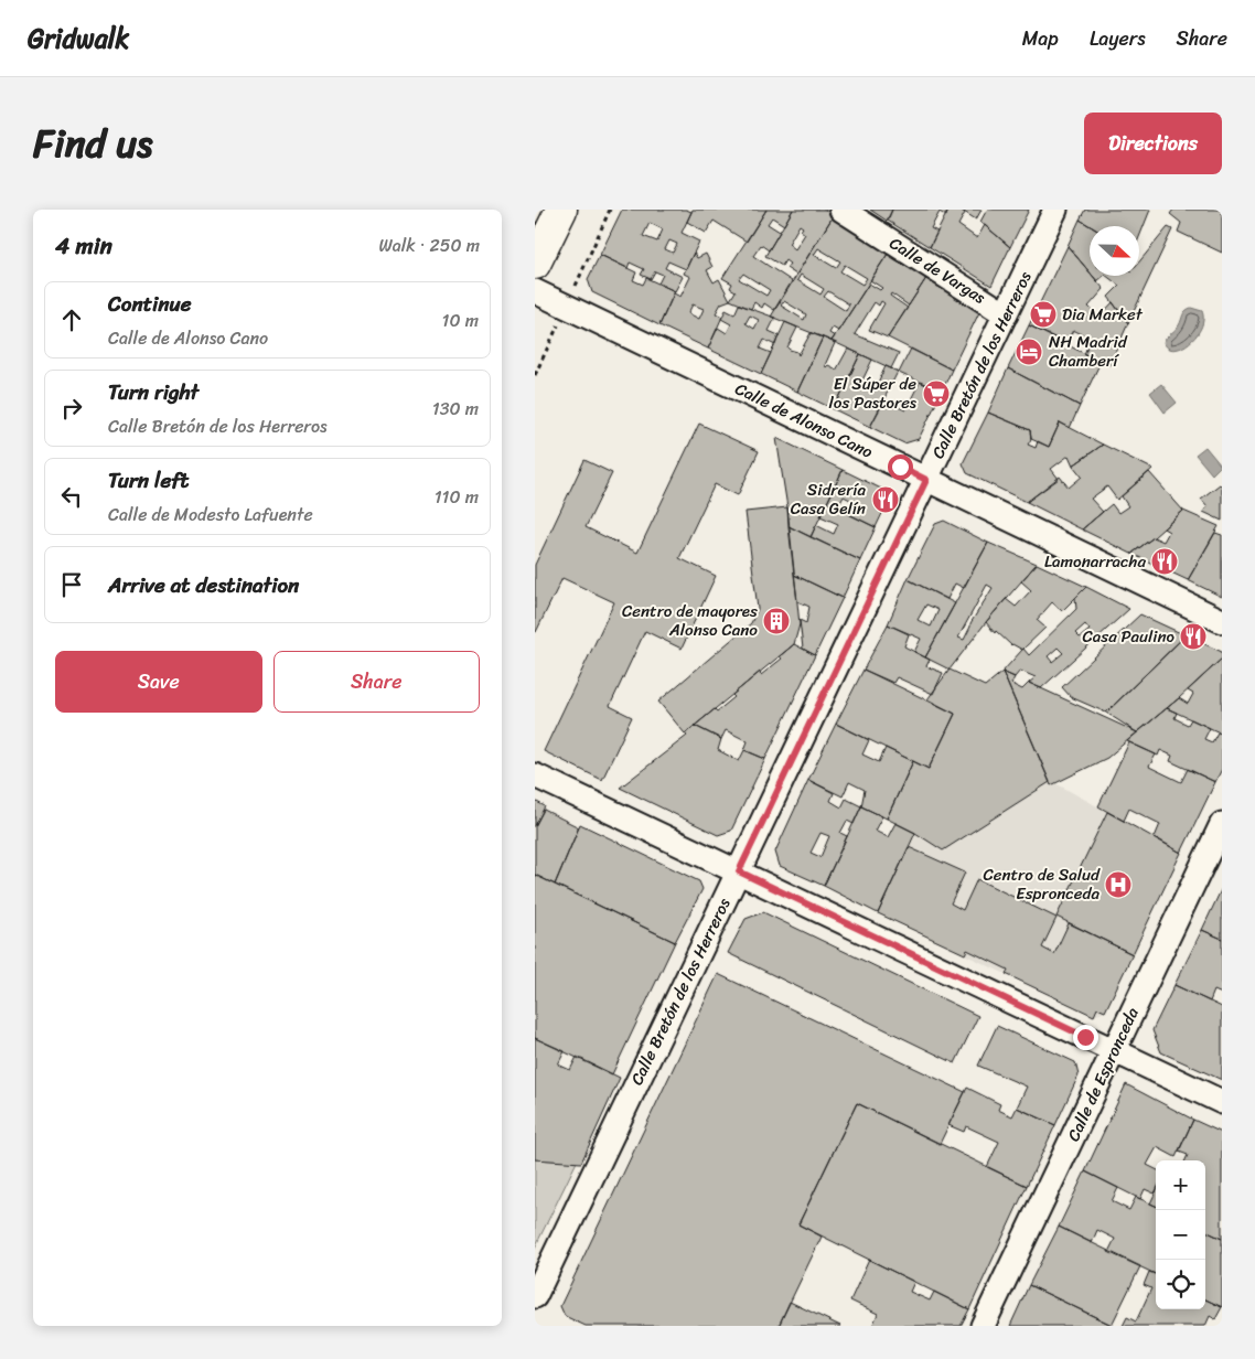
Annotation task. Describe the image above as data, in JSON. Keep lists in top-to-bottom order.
{
  "streets": {
    "street": [
      "Calle de Vargas",
      "Calle Bretón de los Herreros",
      "Calle de Alonso Cano",
      "Calle de Espronceda"
    ]
  },
  "crossings": [
    ["Calle de Vargas", "Calle Bretón de los Herreros"],
    ["Calle Bretón de los Herreros", "Calle de Alonso Cano"]
  ],
  "places": {
    "supermarket": ["Dia Market", "El Súper de los Pastores"],
    "hotel": ["NH Madrid Chamberí"],
    "restaurant": ["Sidrería Casa Gelín", "Lamonarracha", "Casa Paulino"],
    "building": ["Centro de mayores Alonso Cano"],
    "hospital": ["Centro de Salud Espronceda"]
  },
  "north": "right",
  "page": {
    "header": "Gridwalk",
    "nav": ["Map", "Layers", "Share"],
    "title": "Find us",
    "buttons": [
      "Directions",
      ["Save", "Share"]
    ],
    "heading": ["4 min", "Walk · 250 m"],
    "list": [
      ["Continue", "Calle de Alonso Cano", "10 m"],
      ["Turn right", "Calle Bretón de los Herreros", "130 m"],
      ["Turn left", "Calle de Modesto Lafuente", "110 m"],
      "Arrive at destination"
    ],
    "map_buttons": ["+", "−"]
  }
}
